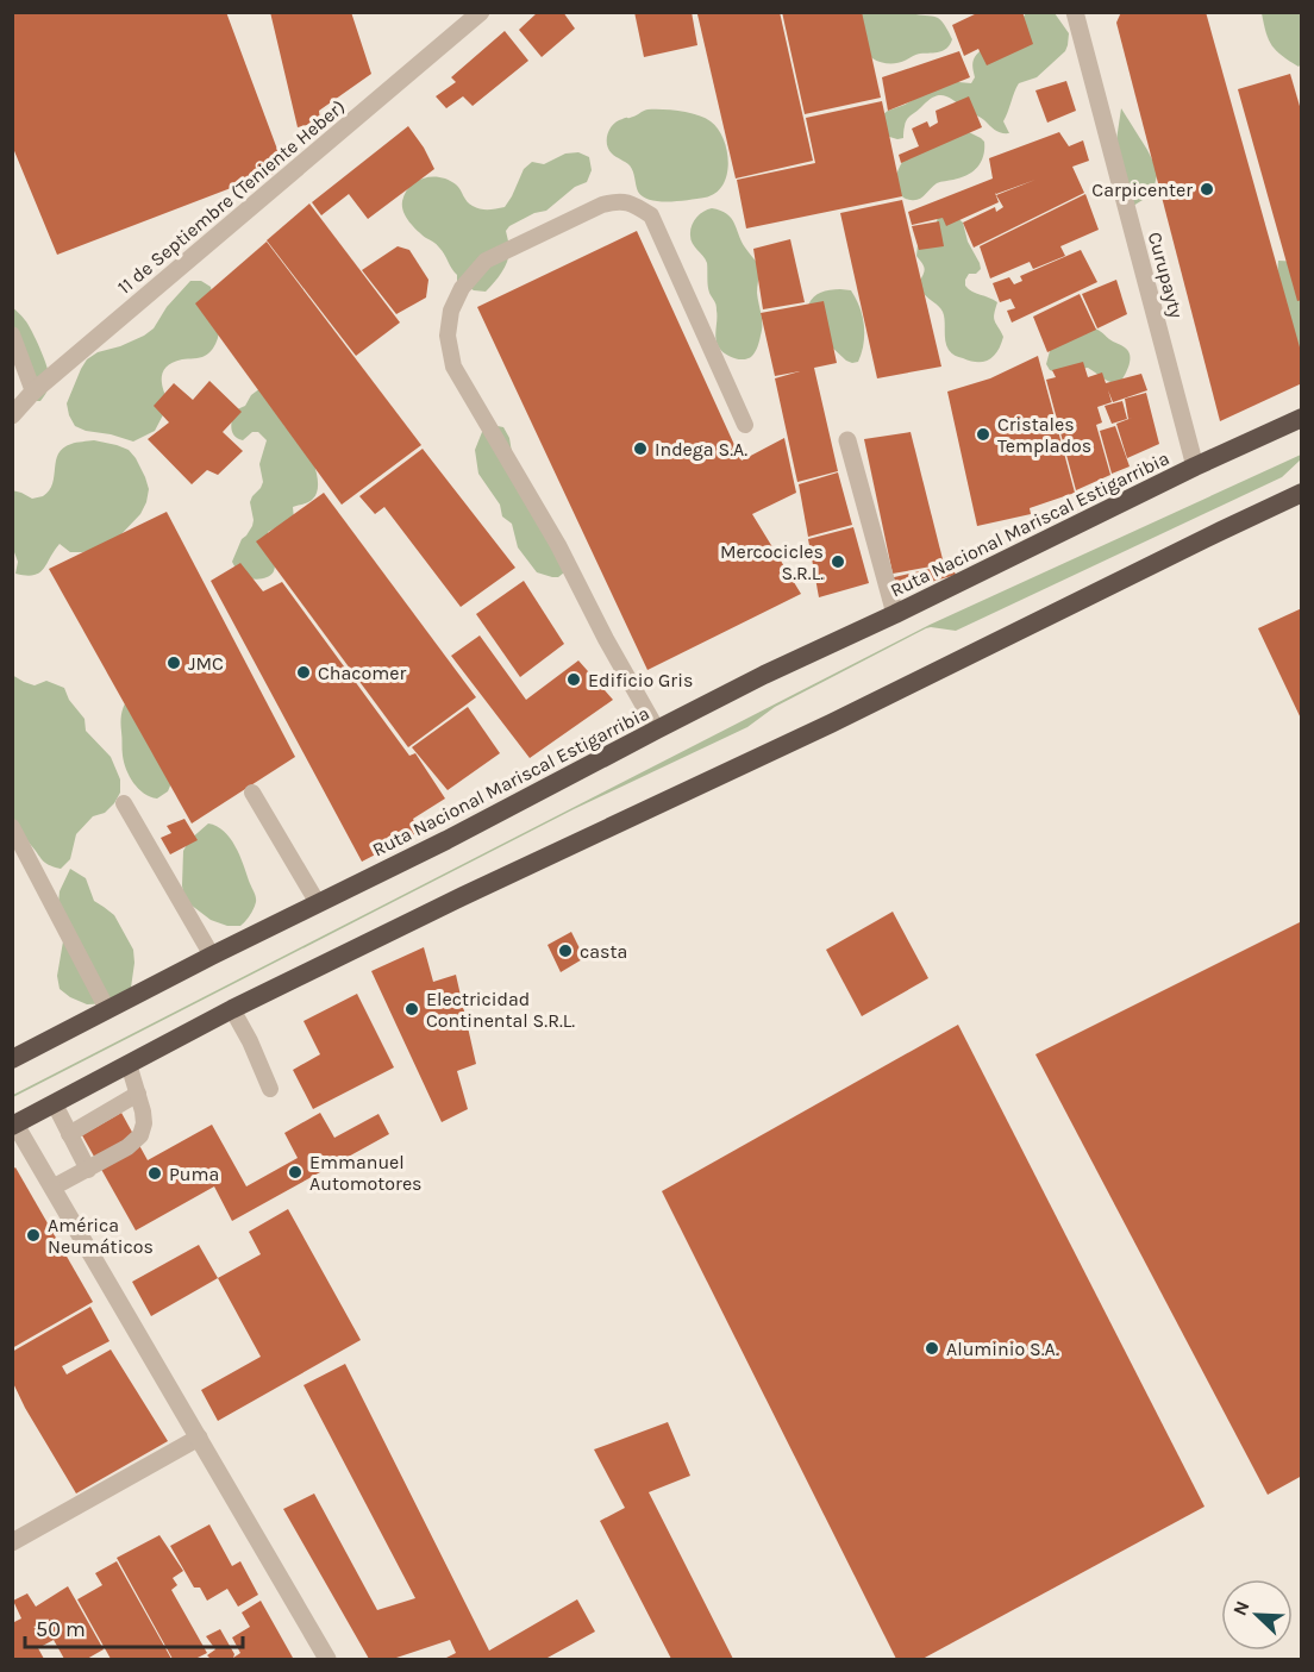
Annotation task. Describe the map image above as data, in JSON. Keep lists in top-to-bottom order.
{
  "streets": {
    "highway": ["Ruta Nacional Mariscal Estigarribia"],
    "street": ["11 de Septiembre (Teniente Heber)", "Curupayty"]
  },
  "crossings": [
    ["Curupayty", "Ruta Nacional Mariscal Estigarribia"]
  ],
  "places": [
    "Carpicenter",
    "Cristales Templados",
    "Indega S.A.",
    "Mercocicles S.R.L.",
    "JMC",
    "Chacomer",
    "Edificio Gris",
    "casta",
    "Electricidad Continental S.R.L.",
    "Emmanuel Automotores",
    "Puma",
    "América Neumáticos",
    "Aluminio S.A."
  ],
  "scale_bar": "50 m",
  "north": "top left"
}
